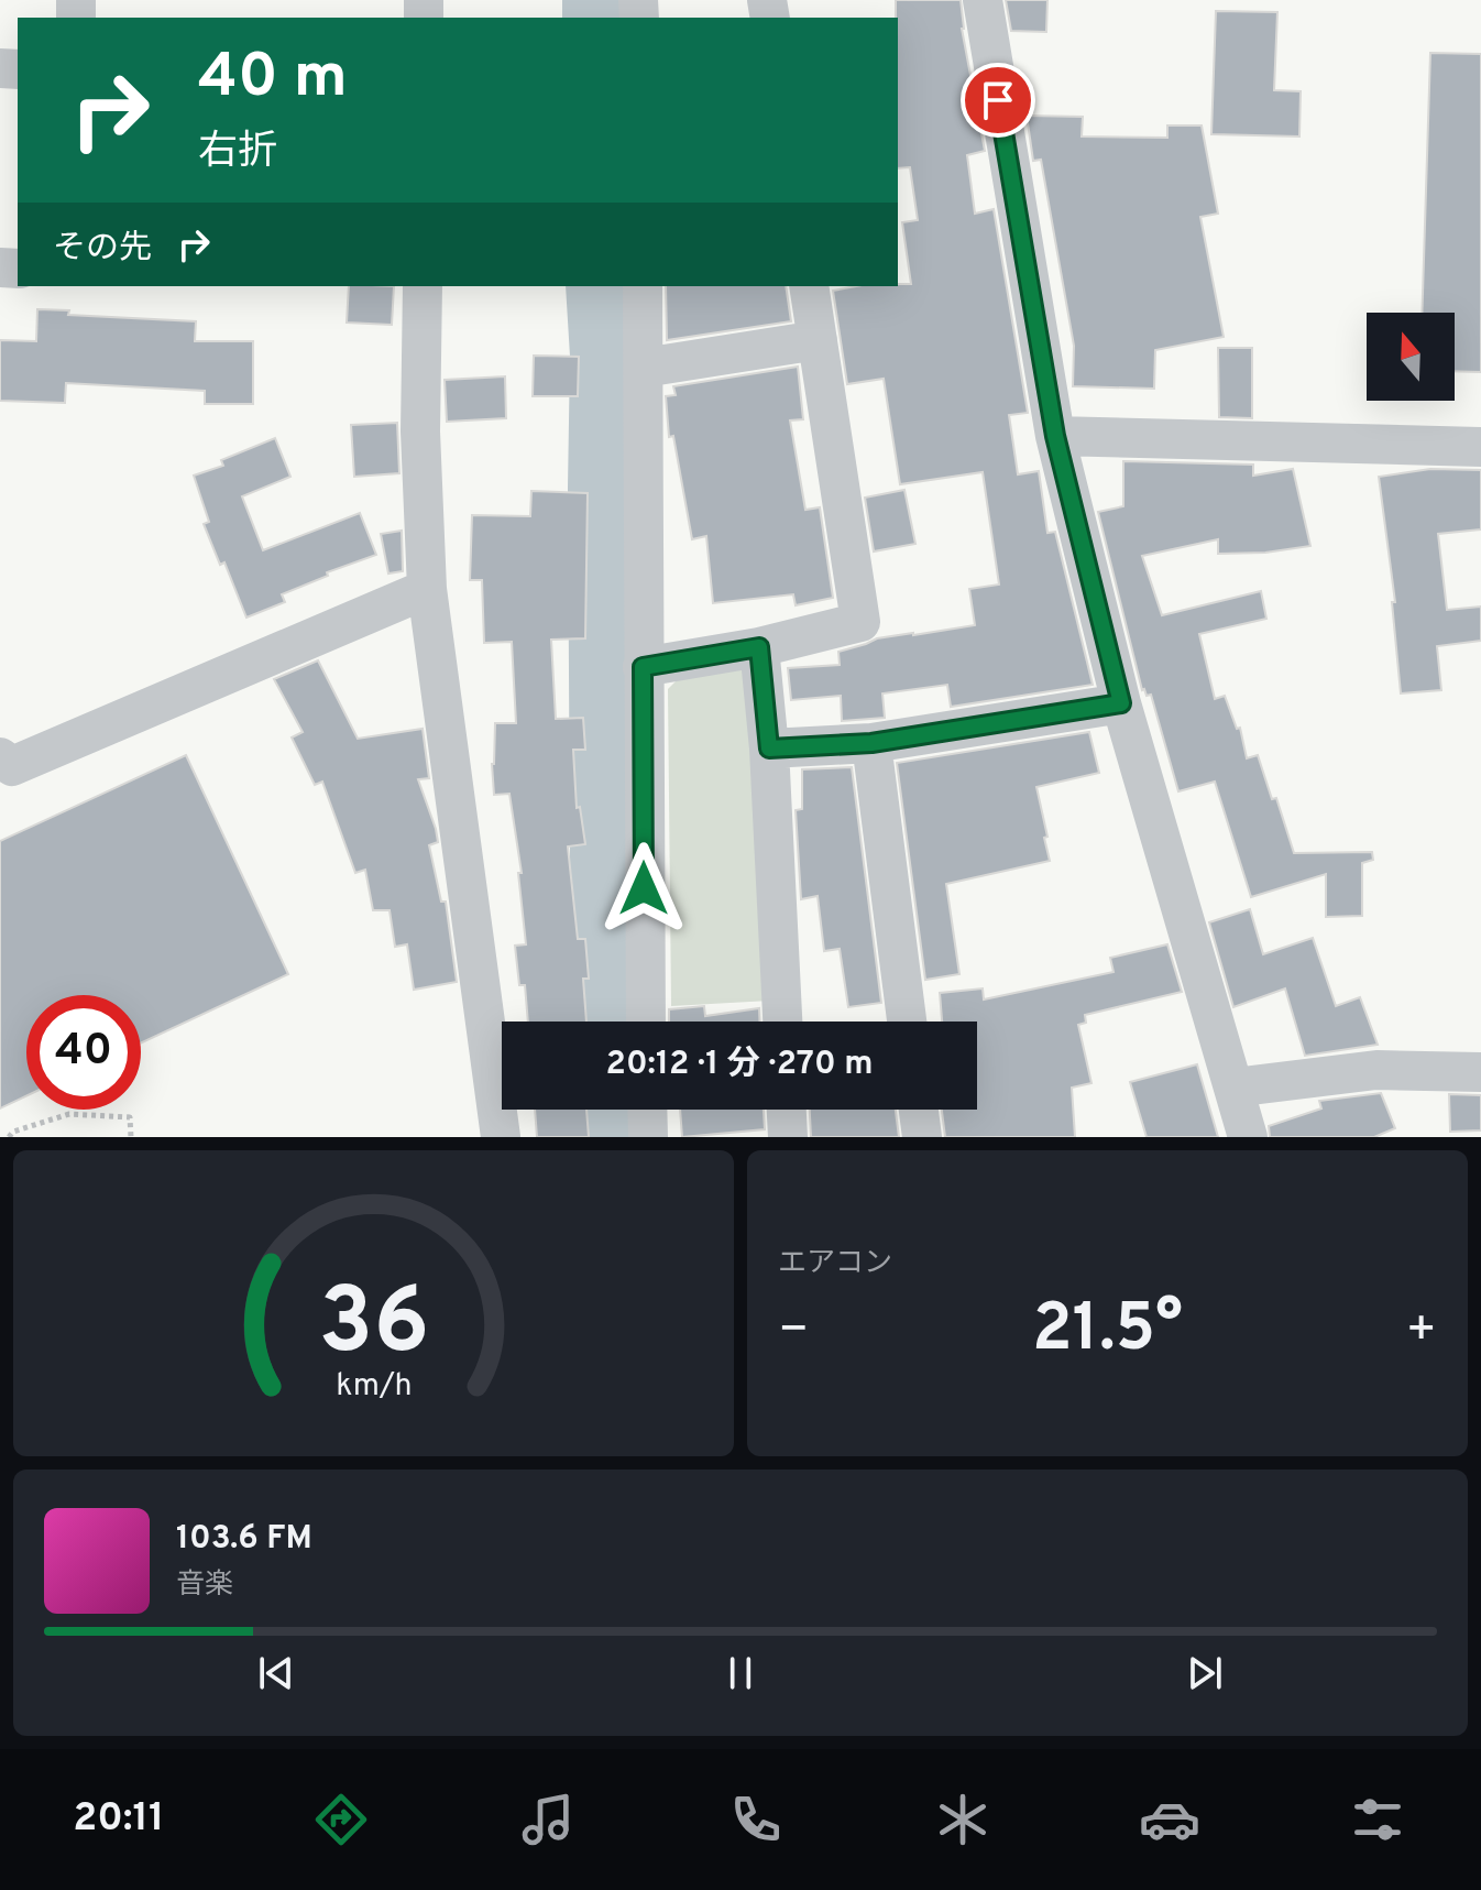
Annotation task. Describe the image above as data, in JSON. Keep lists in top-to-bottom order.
{
  "north": "top",
  "page": {
    "turn": ["40 m", "右折"],
    "then": "その先",
    "limit": "40",
    "trip": "20:12 · 1 分 · 270 m",
    "tile": "エアコン",
    "heat": ["−", "21.5°", "+"],
    "song": ["103.6 FM", "音楽"],
    "tabs": "20:11",
    "gauge": ["36", "km/h"]
  }
}
